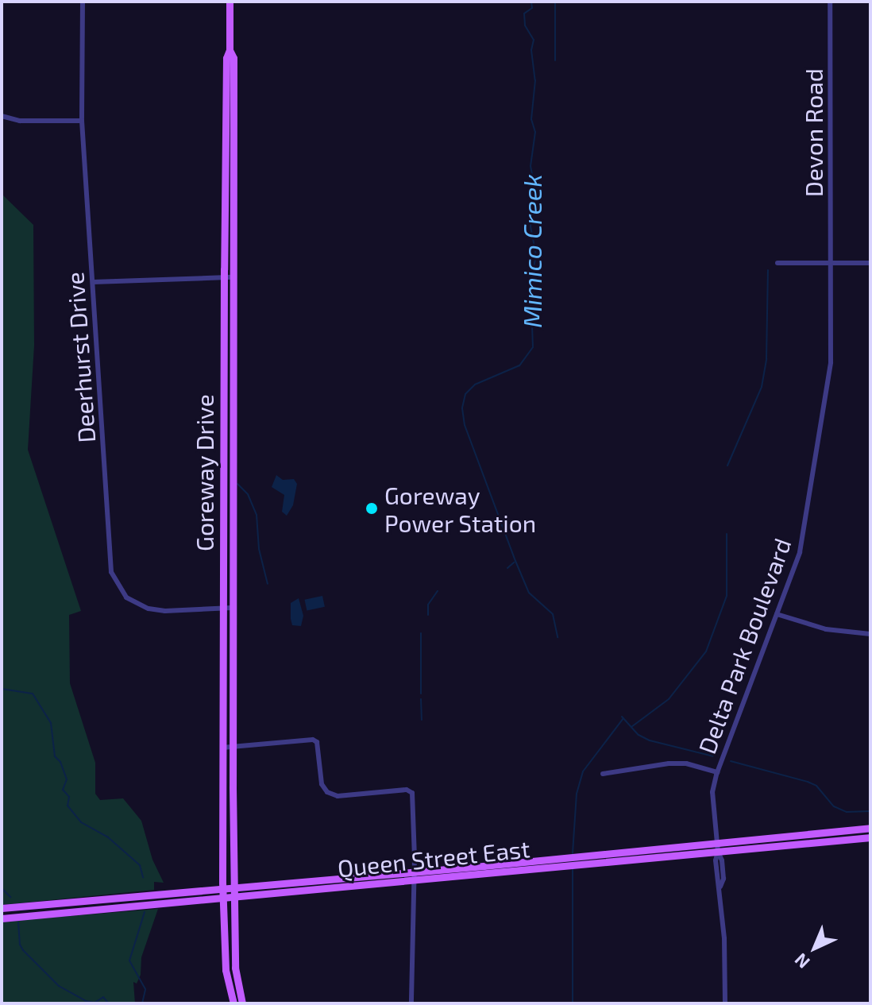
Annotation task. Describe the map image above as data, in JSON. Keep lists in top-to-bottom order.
{
  "streets": {
    "main road": ["Goreway Drive", "Queen Street East"],
    "street": ["Devon Road", "Deerhurst Drive", "Delta Park Boulevard"]
  },
  "crossings": [
    ["Devon Road", "Delta Park Boulevard"],
    ["Deerhurst Drive", "Goreway Drive"],
    ["Goreway Drive", "Queen Street East"],
    ["Delta Park Boulevard", "Queen Street East"]
  ],
  "water": ["Mimico Creek"],
  "places": ["Goreway Power Station"],
  "north": "bottom left"
}
